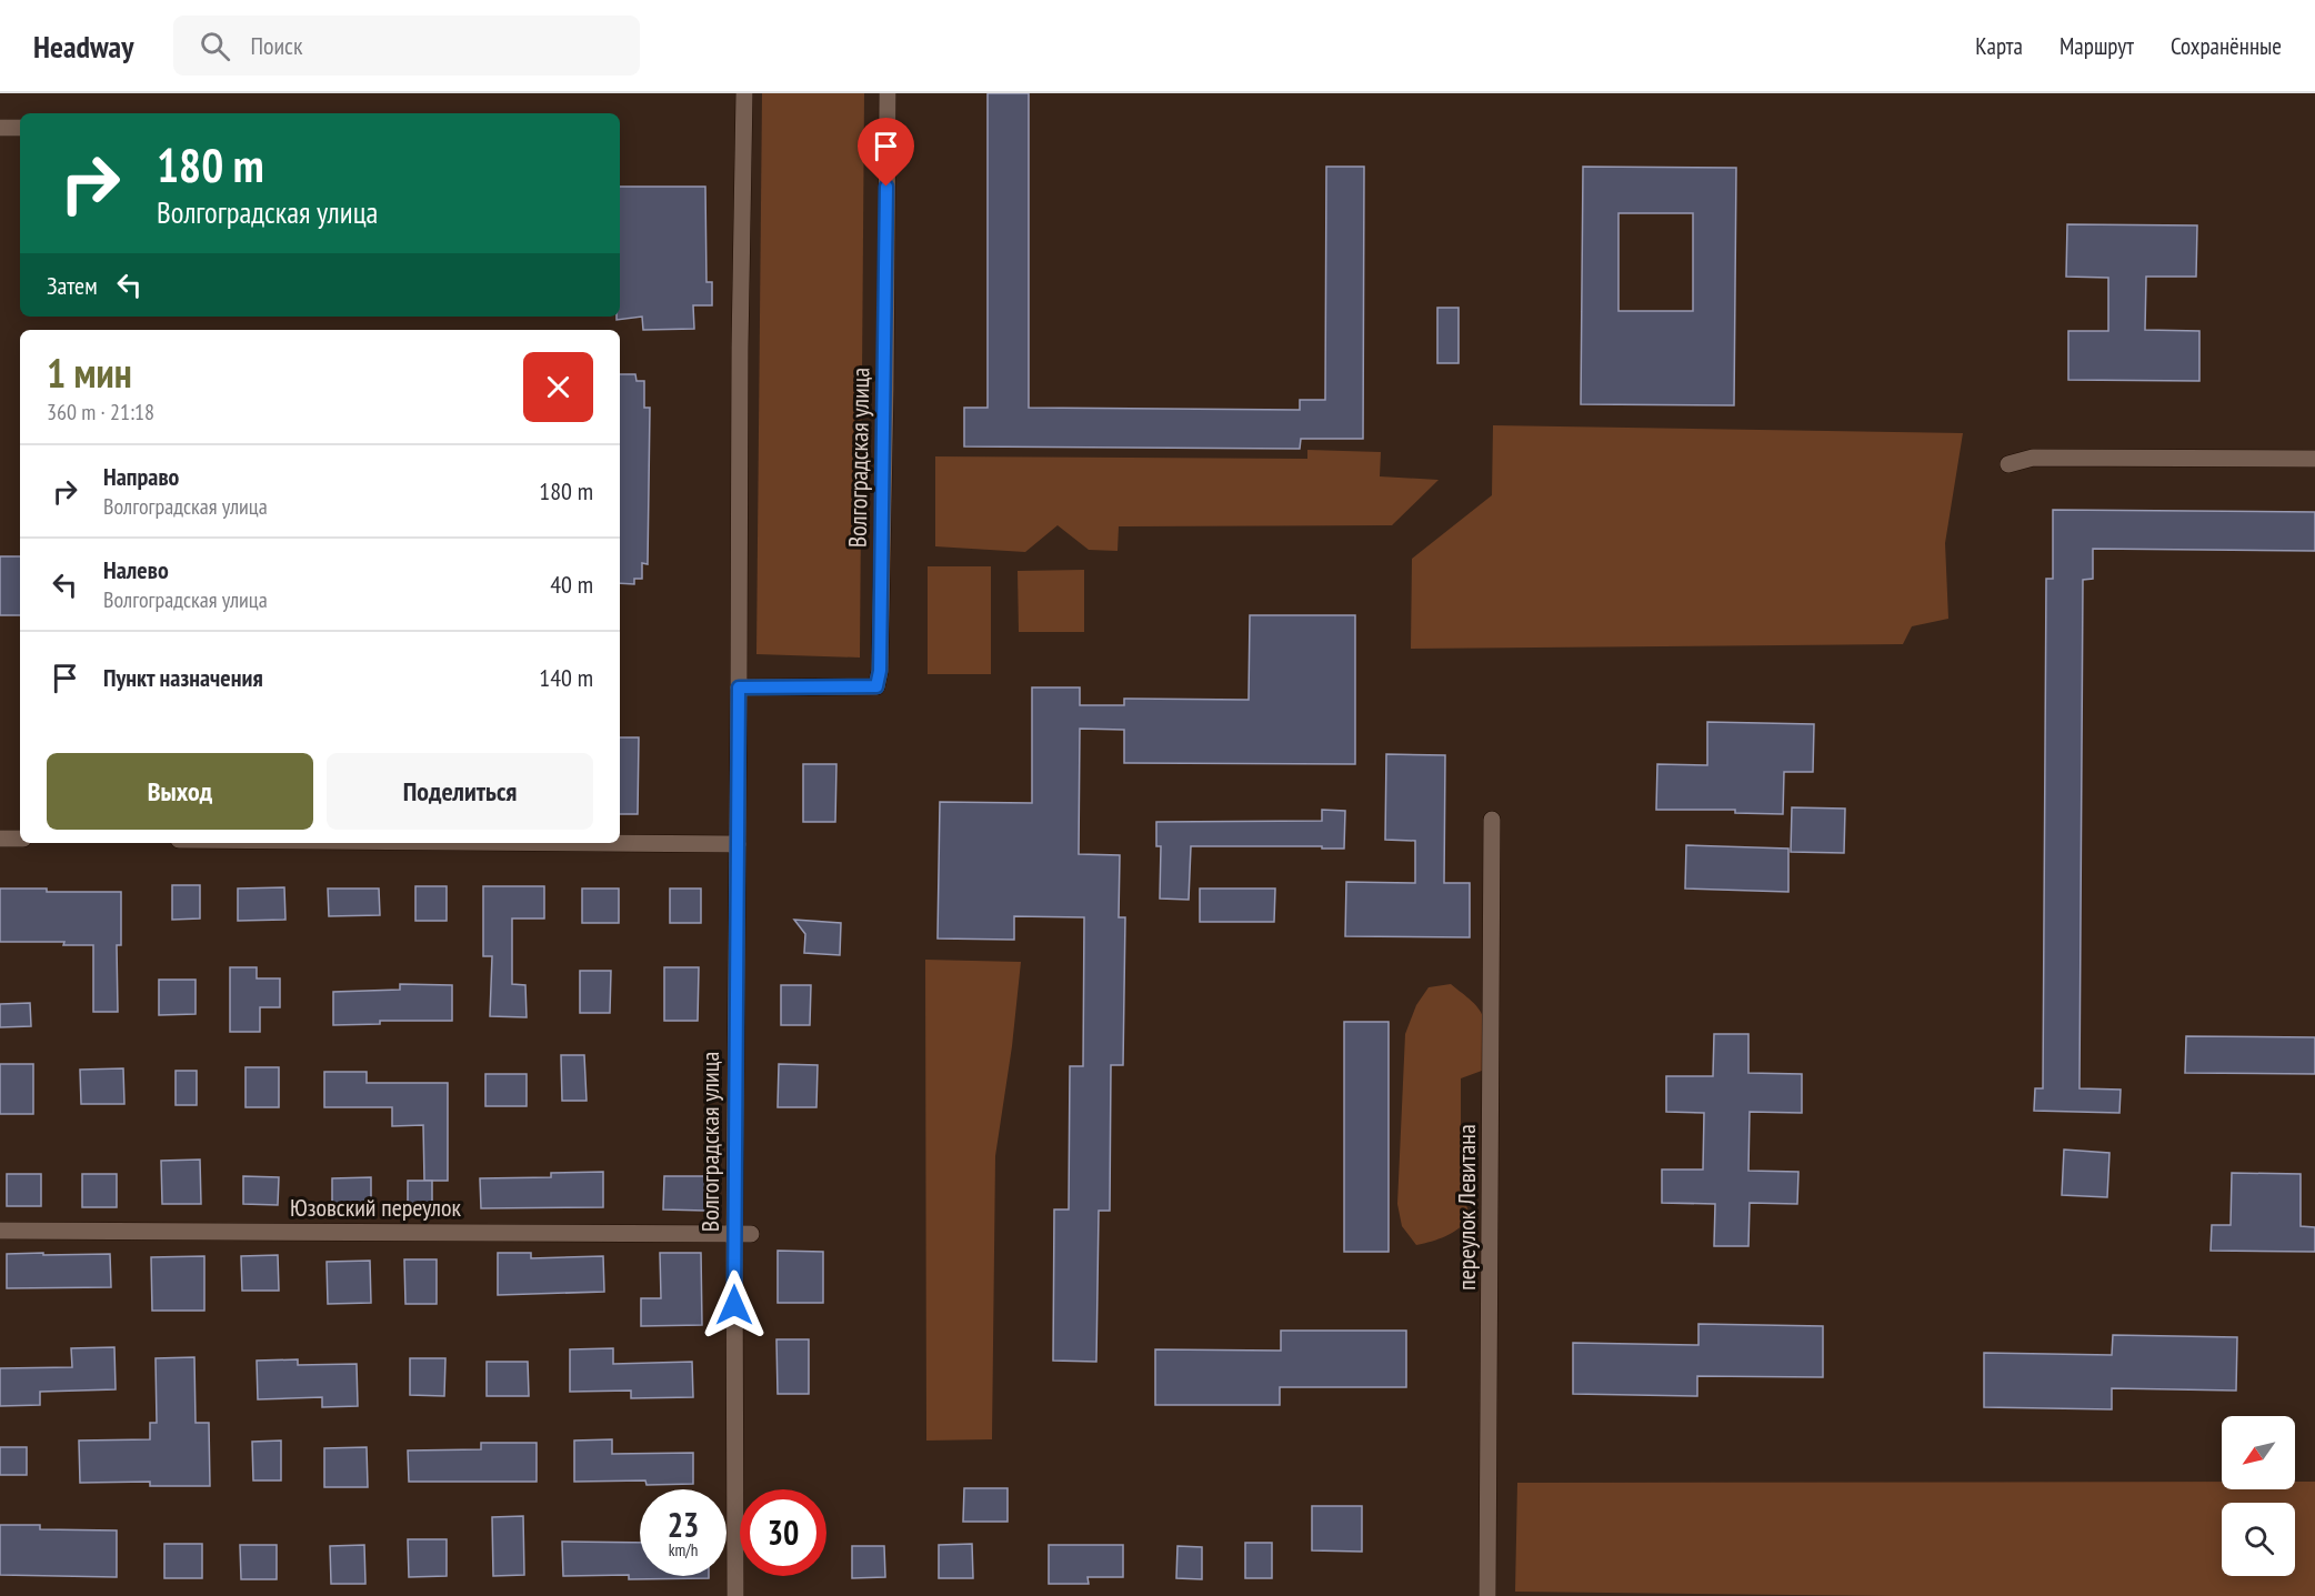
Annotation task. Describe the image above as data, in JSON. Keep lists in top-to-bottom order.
{
  "streets": {
    "street": ["Волгоградская улица", "Юзовский переулок", "переулок Левитана"]
  },
  "crossings": [
    ["Волгоградская улица", "Юзовский переулок"]
  ],
  "north": "bottom left",
  "page": {
    "header": "Headway",
    "search": "Поиск",
    "nav": ["Карта", "Маршрут", "Сохранённые"],
    "turn": ["180 m", "Волгоградская улица"],
    "then": "Затем",
    "heading": ["1 мин", "360 m · 21:18"],
    "list": [
      {
        "name": "Направо",
        "note": "Волгоградская улица",
        "value": "180 m"
      },
      {
        "name": "Налево",
        "note": "Волгоградская улица",
        "value": "40 m"
      },
      {
        "name": "Пункт назначения",
        "value": "140 m"
      }
    ],
    "buttons": ["Выход", "Поделиться"],
    "speed": "23 km/h",
    "limit": "30"
  }
}
